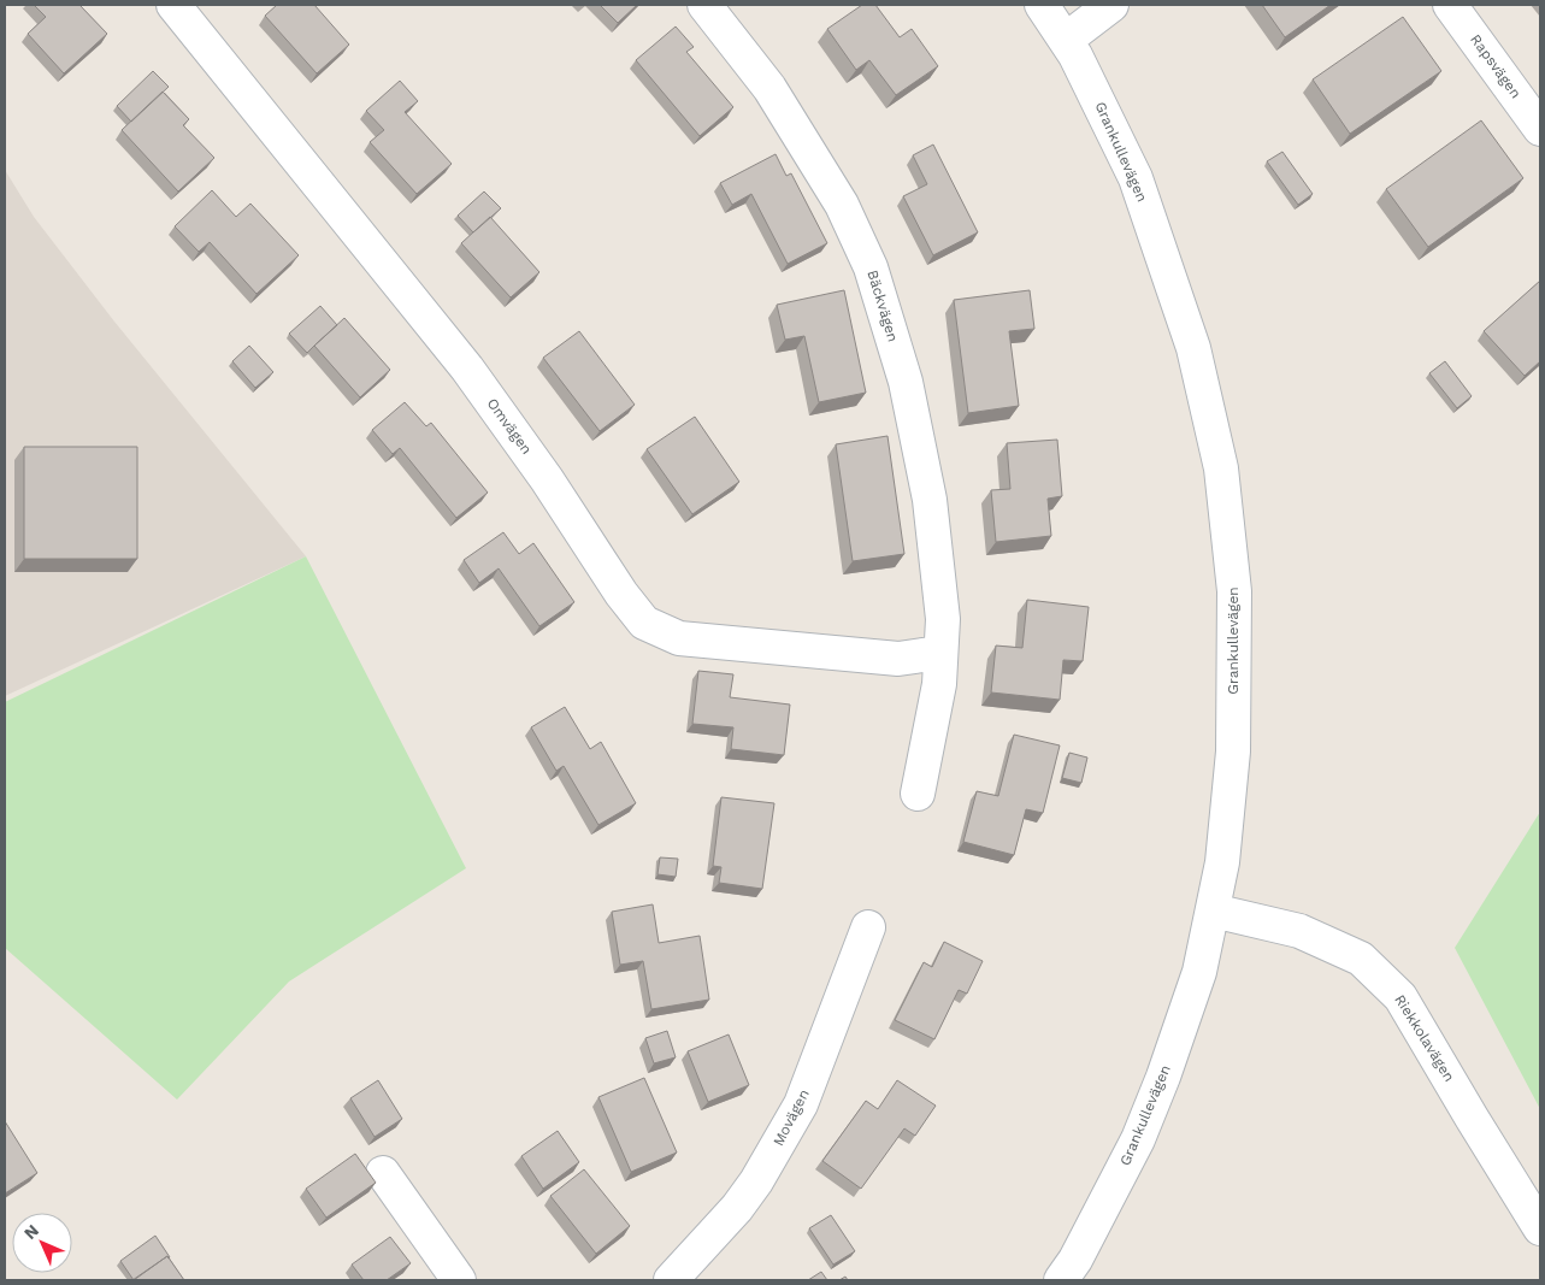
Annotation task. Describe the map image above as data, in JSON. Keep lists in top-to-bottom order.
{
  "streets": {
    "street": [
      "Rapsvägen",
      "Grankullevägen",
      "Bäckvägen",
      "Omvägen",
      "Riekkolavägen",
      "Movägen"
    ]
  },
  "crossings": [
    ["Grankullevägen", "Riekkolavägen"],
    ["Bäckvägen", "Omvägen"]
  ],
  "north": "top left"
}
